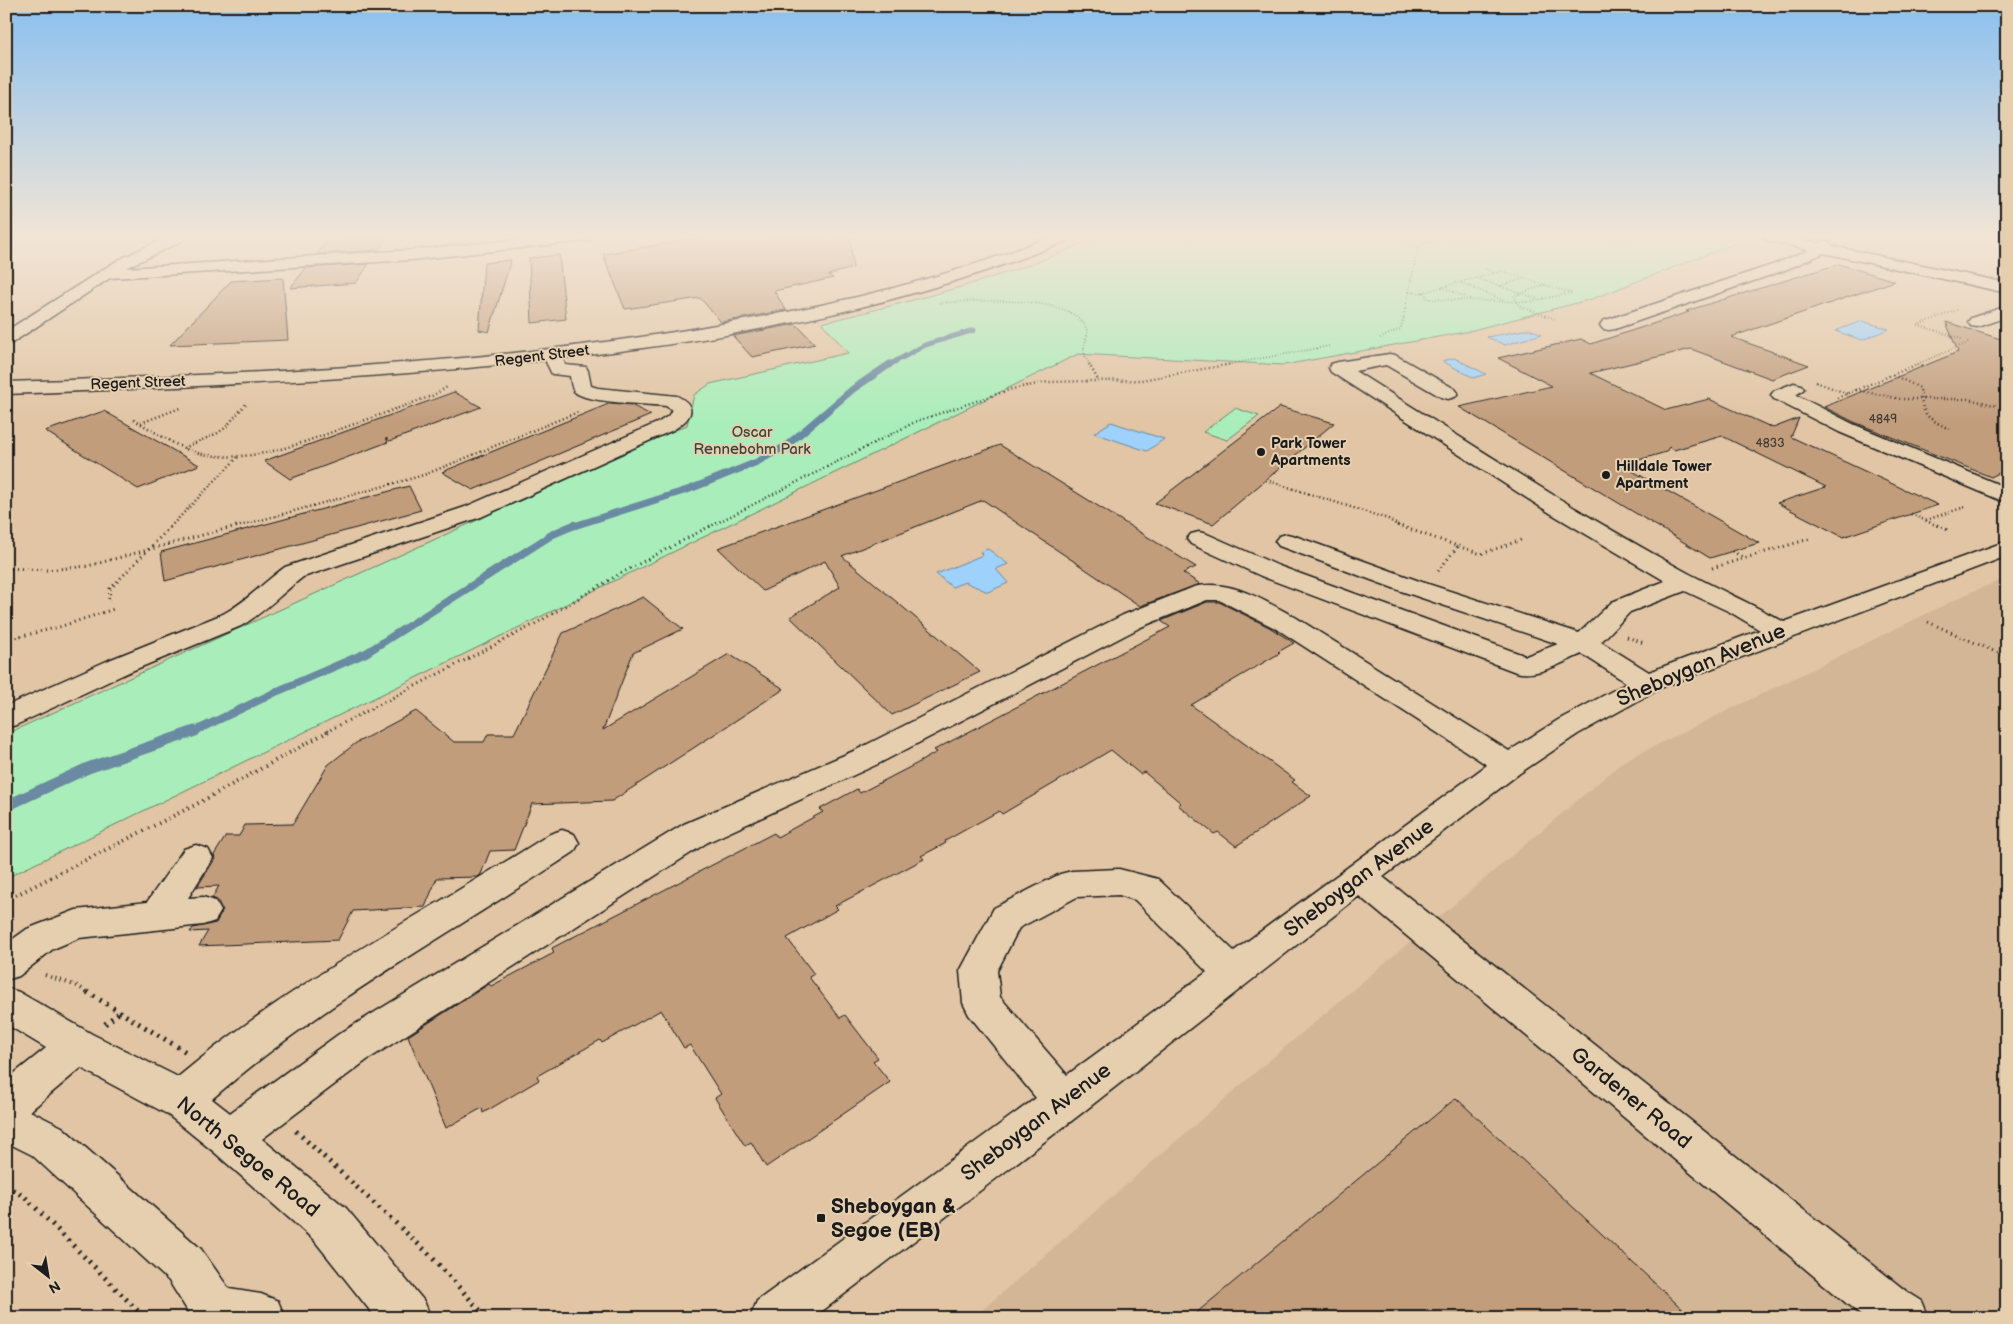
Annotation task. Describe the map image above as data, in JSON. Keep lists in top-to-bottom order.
{
  "streets": {
    "street": [
      "Regent Street",
      "Sheboygan Avenue",
      "Gardener Road",
      "North Segoe Road"
    ]
  },
  "crossings": [
    ["Sheboygan Avenue", "Gardener Road"]
  ],
  "parks": ["Oscar Rennebohm Park"],
  "places": {
    "other": ["Park Tower Apartments", "Hilldale Tower Apartment"],
    "transit": ["Sheboygan & Segoe (EB)"]
  },
  "house_numbers": ["4849", "4833"],
  "north": "bottom right"
}
